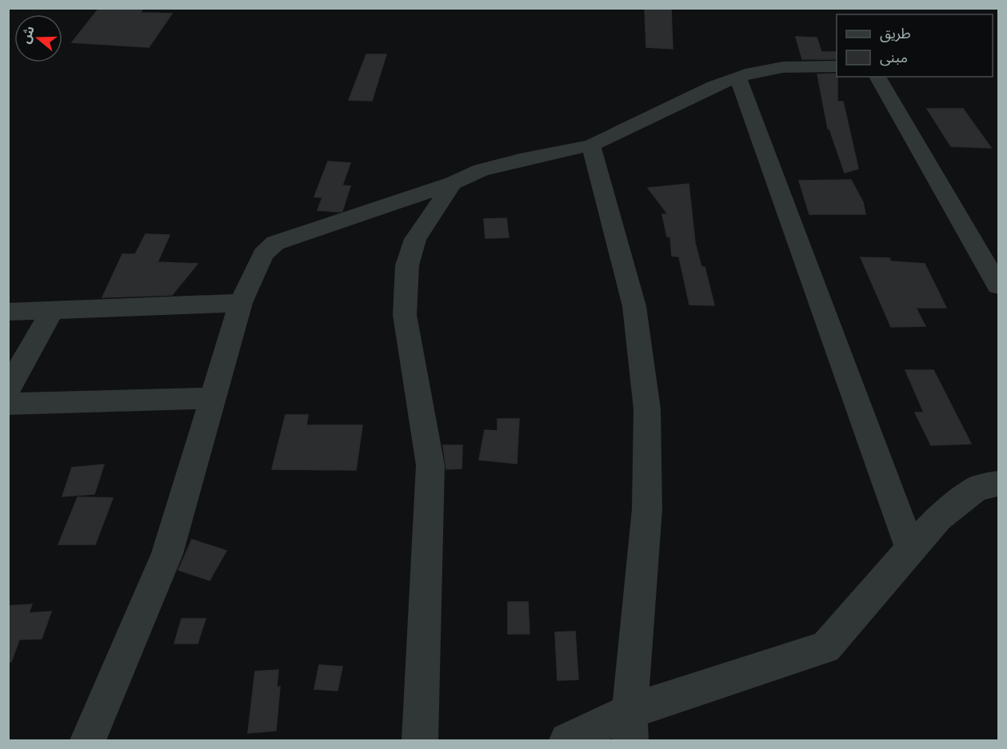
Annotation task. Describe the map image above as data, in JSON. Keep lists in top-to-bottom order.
{
  "legend": ["طريق", "مبنى"],
  "north": "left"
}
